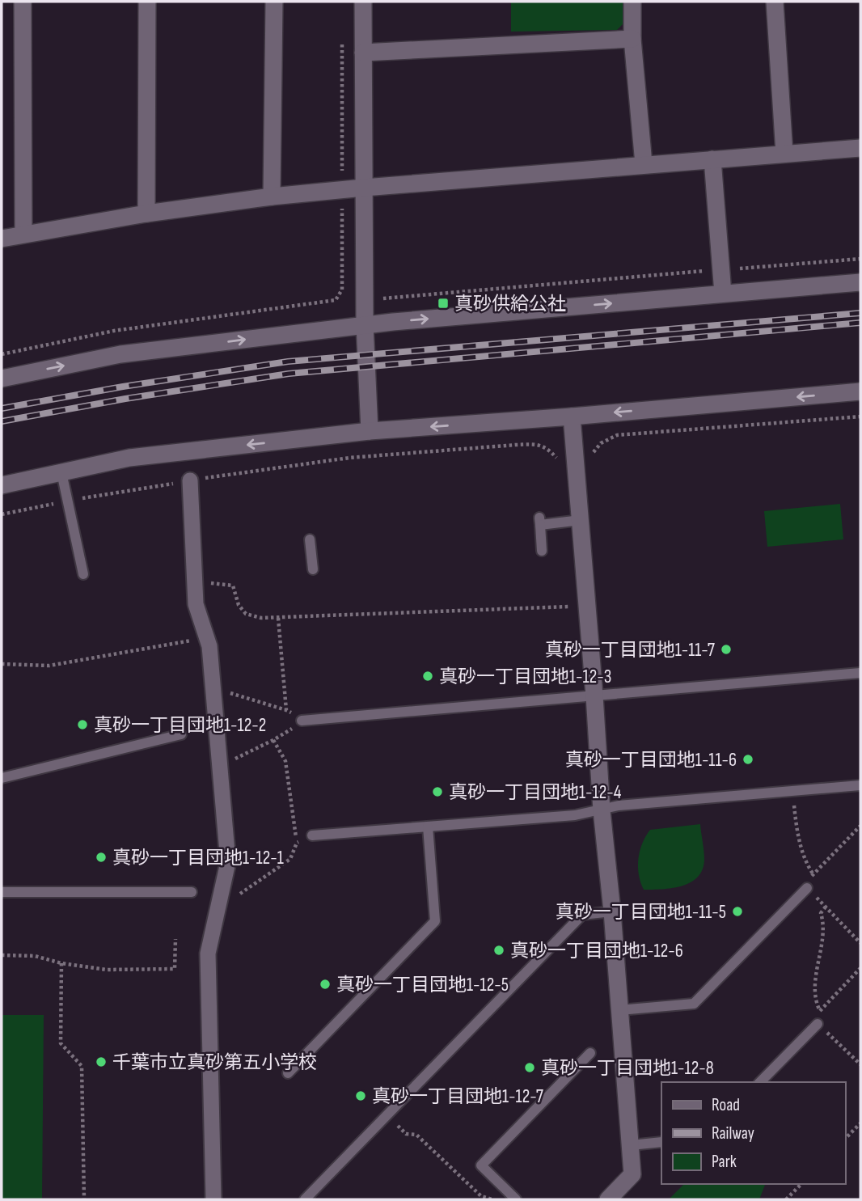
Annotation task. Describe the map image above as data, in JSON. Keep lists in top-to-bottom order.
{
  "places": {
    "transit": ["真砂供給公社"],
    "other": [
      "真砂一丁目団地1-11-7",
      "真砂一丁目団地1-12-3",
      "真砂一丁目団地1-12-2",
      "真砂一丁目団地1-11-6",
      "真砂一丁目団地1-12-4",
      "真砂一丁目団地1-12-1",
      "真砂一丁目団地1-11-5",
      "真砂一丁目団地1-12-6",
      "真砂一丁目団地1-12-5",
      "千葉市立真砂第五小学校",
      "真砂一丁目団地1-12-8",
      "真砂一丁目団地1-12-7"
    ]
  },
  "legend": ["Road", "Railway", "Park"]
}
